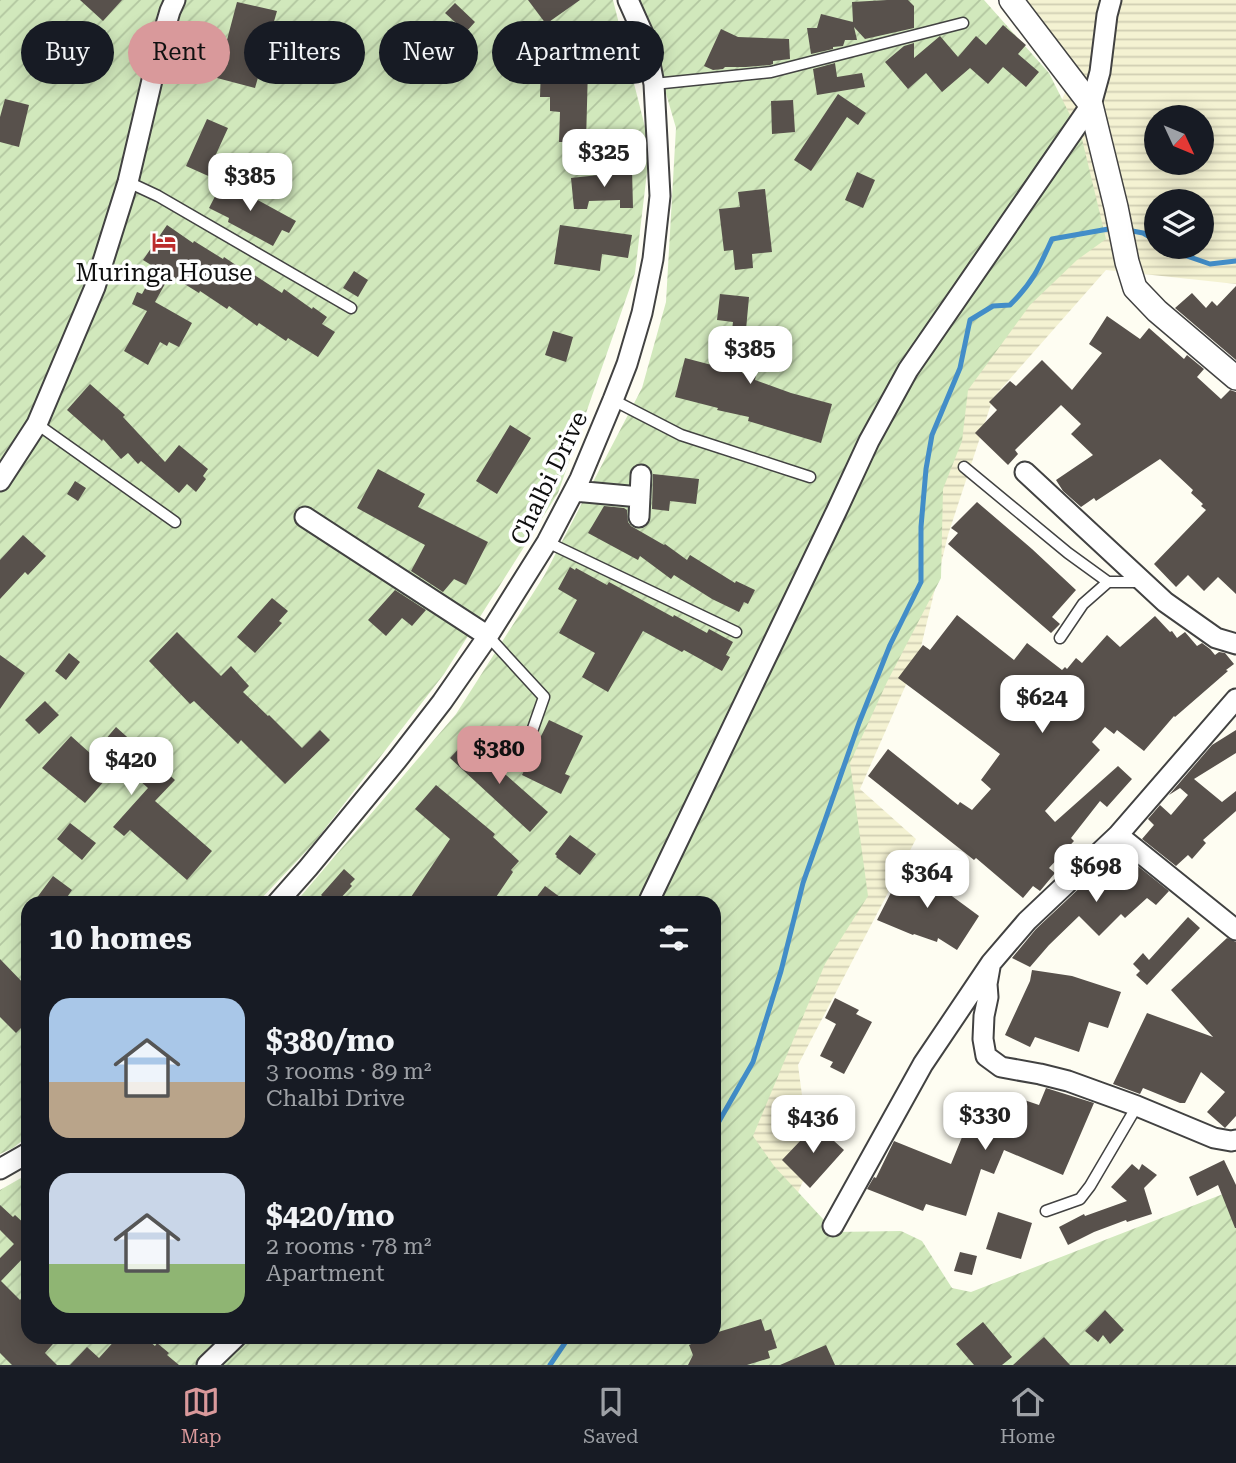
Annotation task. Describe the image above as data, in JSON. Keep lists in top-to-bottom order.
{
  "streets": {
    "street": ["Chalbi Drive"]
  },
  "places": {
    "hotel": ["Muringa House"]
  },
  "north": "bottom right",
  "page": {
    "chip": [
      "Buy",
      "Rent",
      "Filters",
      "New",
      "Apartment"
    ],
    "price": [
      "$325",
      "$385",
      "$385",
      "$624",
      "$380",
      "$420",
      "$698",
      "$364",
      "$330",
      "$436"
    ],
    "heading": "10 homes",
    "list": [
      {
        "name": "$380/mo",
        "note": "3 rooms · 89 m² · Chalbi Drive"
      },
      {
        "name": "$420/mo",
        "note": "2 rooms · 78 m² · Apartment"
      }
    ],
    "tabs": ["Map", "Saved", "Home"]
  }
}
